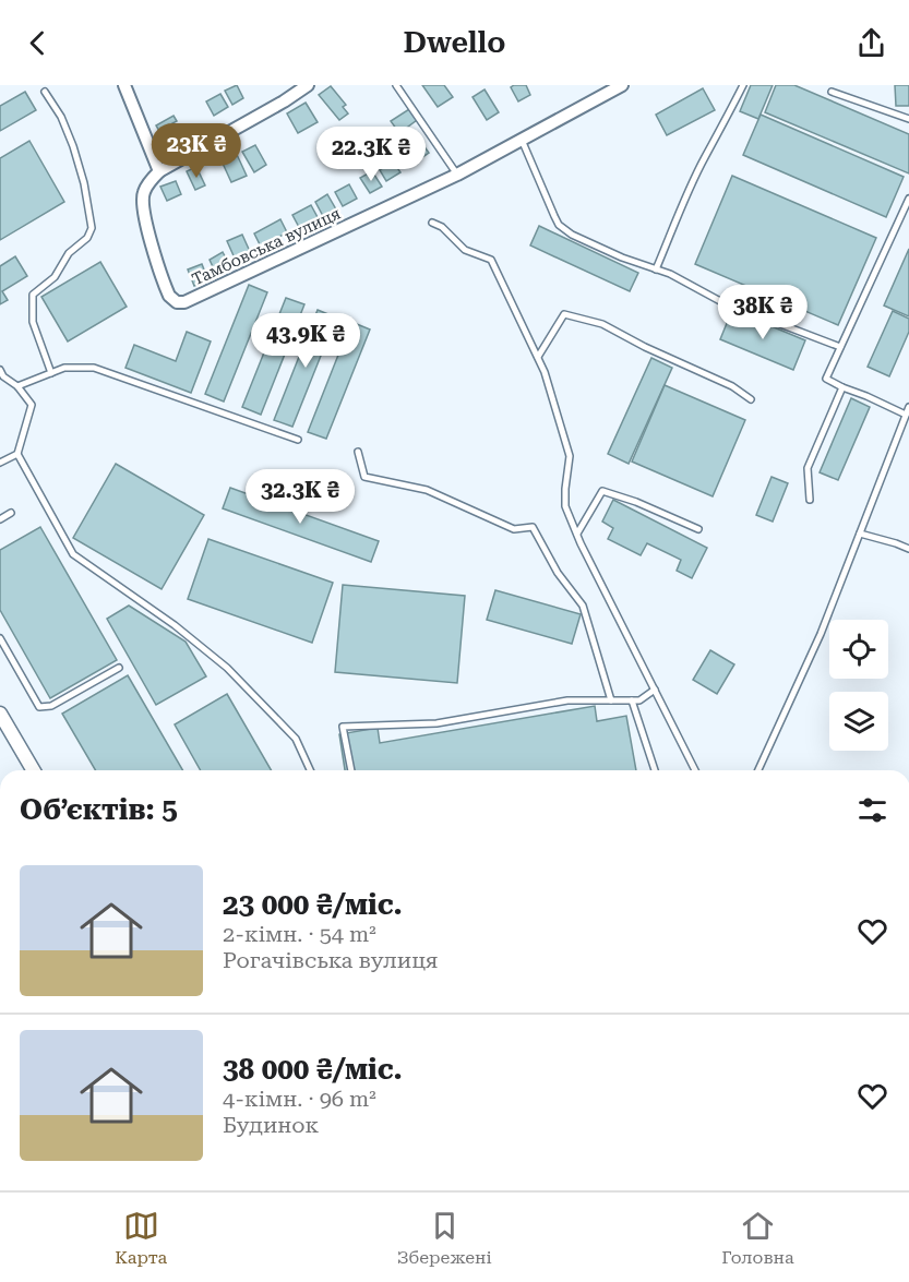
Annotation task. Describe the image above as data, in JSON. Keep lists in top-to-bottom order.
{
  "streets": {
    "street": ["Тамбовська вулиця"]
  },
  "page": {
    "header": "Dwello",
    "price": [
      "23K ₴",
      "22.3K ₴",
      "38K ₴",
      "43.9K ₴",
      "32.3K ₴"
    ],
    "heading": "Об’єктів: 5",
    "list": [
      {
        "name": "23 000 ₴/міс.",
        "note": "2-кімн. · 54 m² · Рогачівська вулиця"
      },
      {
        "name": "38 000 ₴/міс.",
        "note": "4-кімн. · 96 m² · Будинок"
      }
    ],
    "tabs": ["Карта", "Збережені", "Головна"]
  }
}
